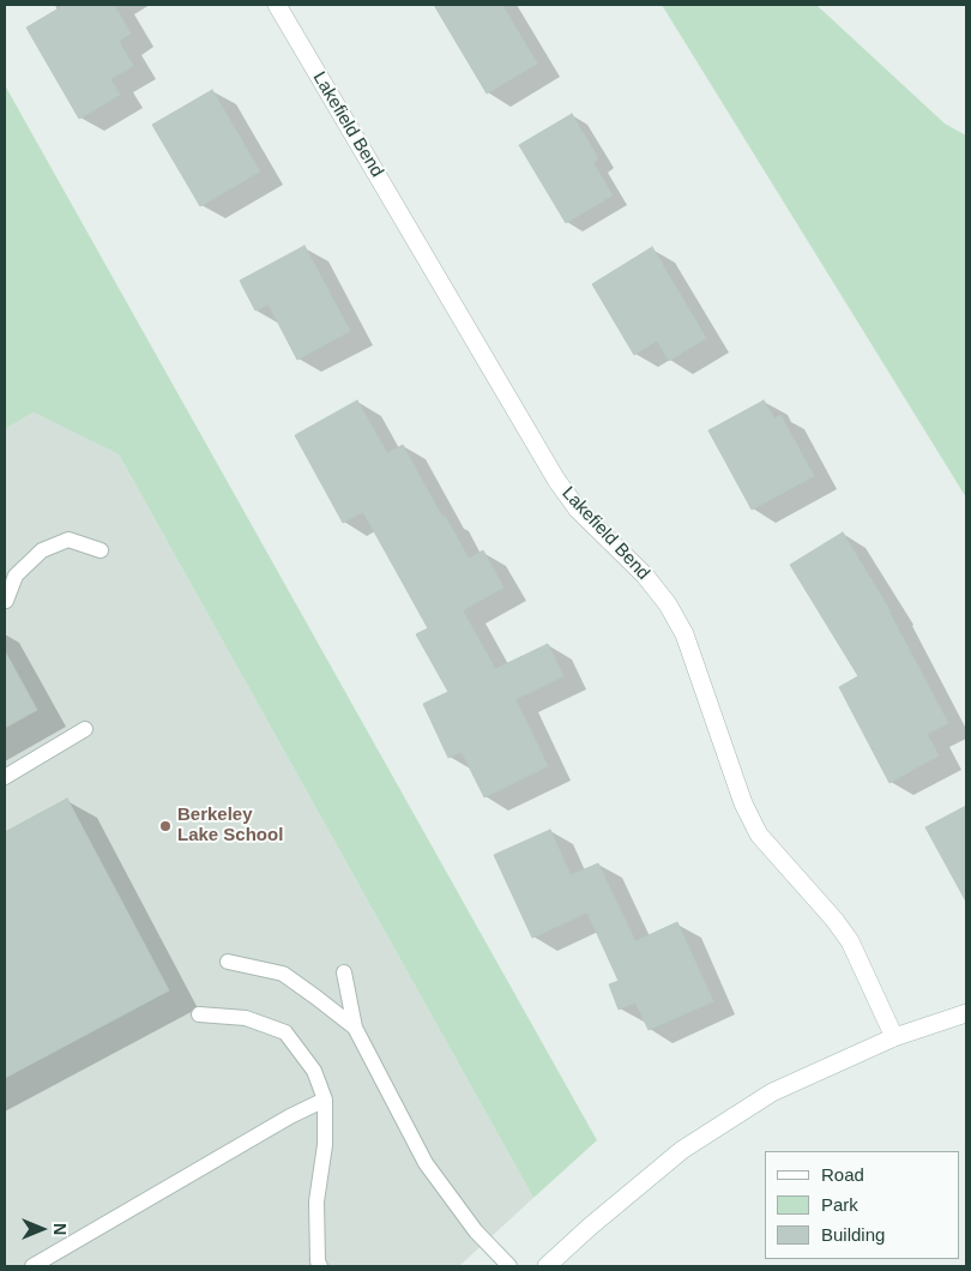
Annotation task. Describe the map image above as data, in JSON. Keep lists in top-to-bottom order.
{
  "streets": {
    "street": ["Lakefield Bend"]
  },
  "places": ["Berkeley Lake School"],
  "legend": ["Road", "Park", "Building"],
  "north": "right"
}
